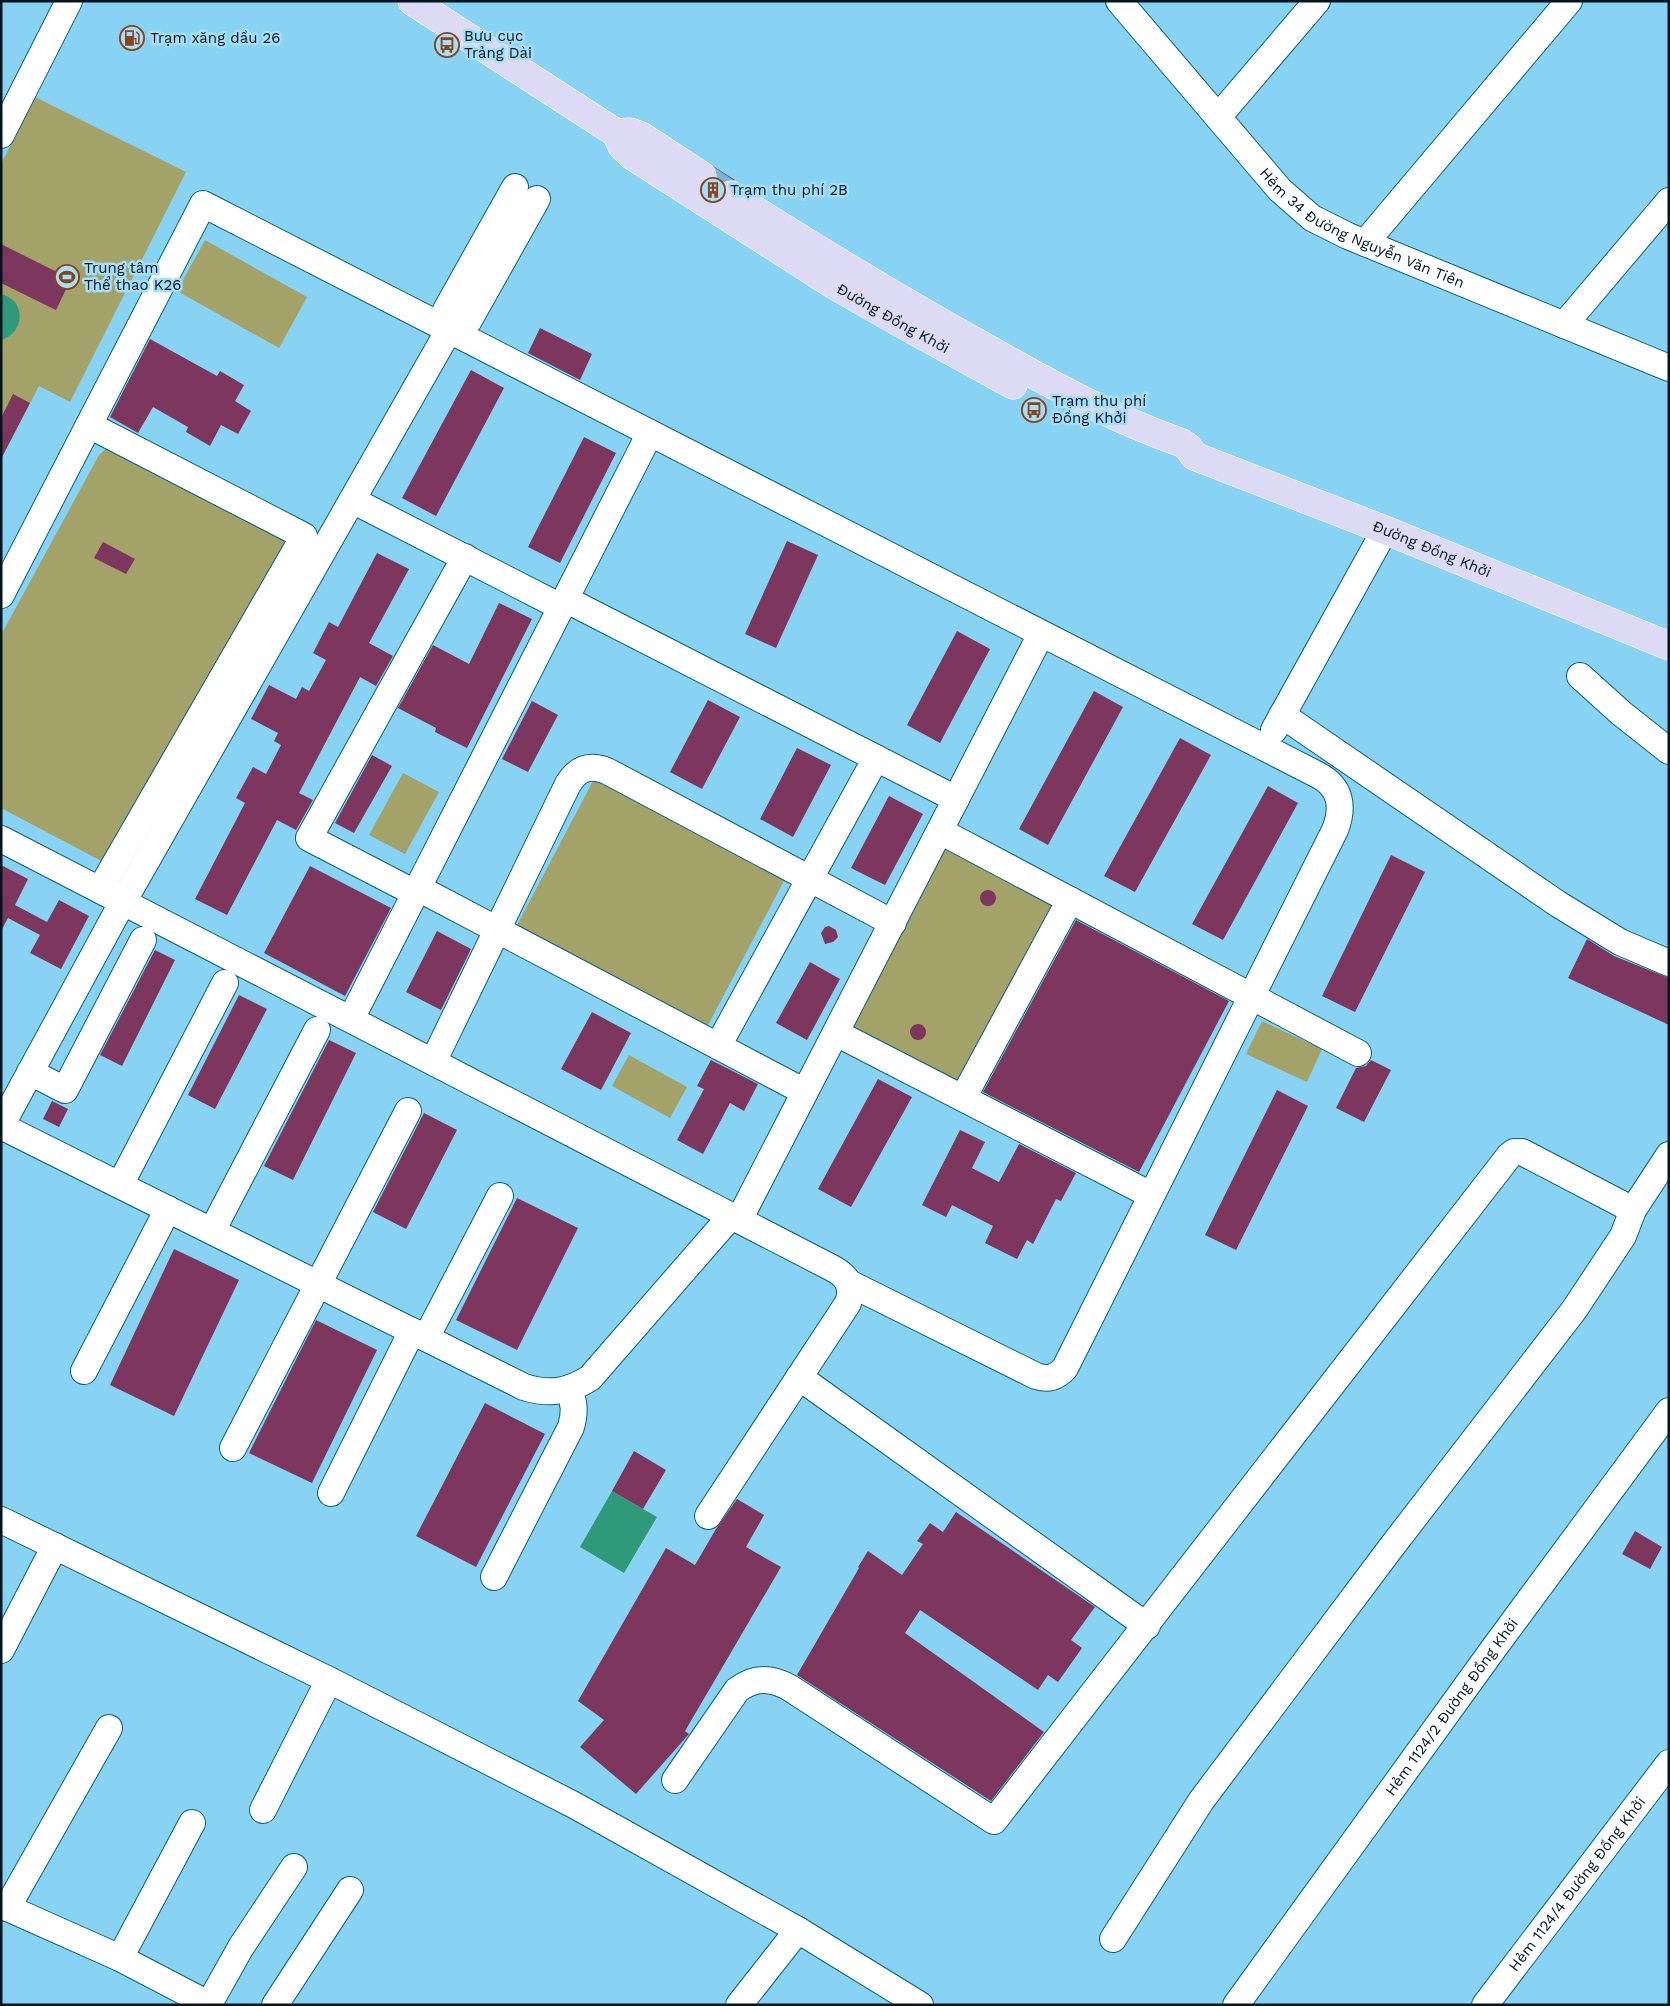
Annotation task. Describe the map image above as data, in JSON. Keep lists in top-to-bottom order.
{
  "streets": {
    "main road": ["Đường Đồng Khởi"],
    "street": ["Hẻm 34 Đường Nguyễn Văn Tiên", "Hẻm 1124/2 Đường Đồng Khởi", "Hẻm 1124/4 Đường Đồng Khởi"]
  },
  "places": {
    "fuel station": ["Trạm xăng dầu 26"],
    "bus stop": ["Bưu cục Trảng Dài", "Trạm thu phí Đồng Khởi"],
    "building": ["Trạm thu phí 2B"],
    "sports": ["Trung tâm Thể thao K26"]
  }
}
